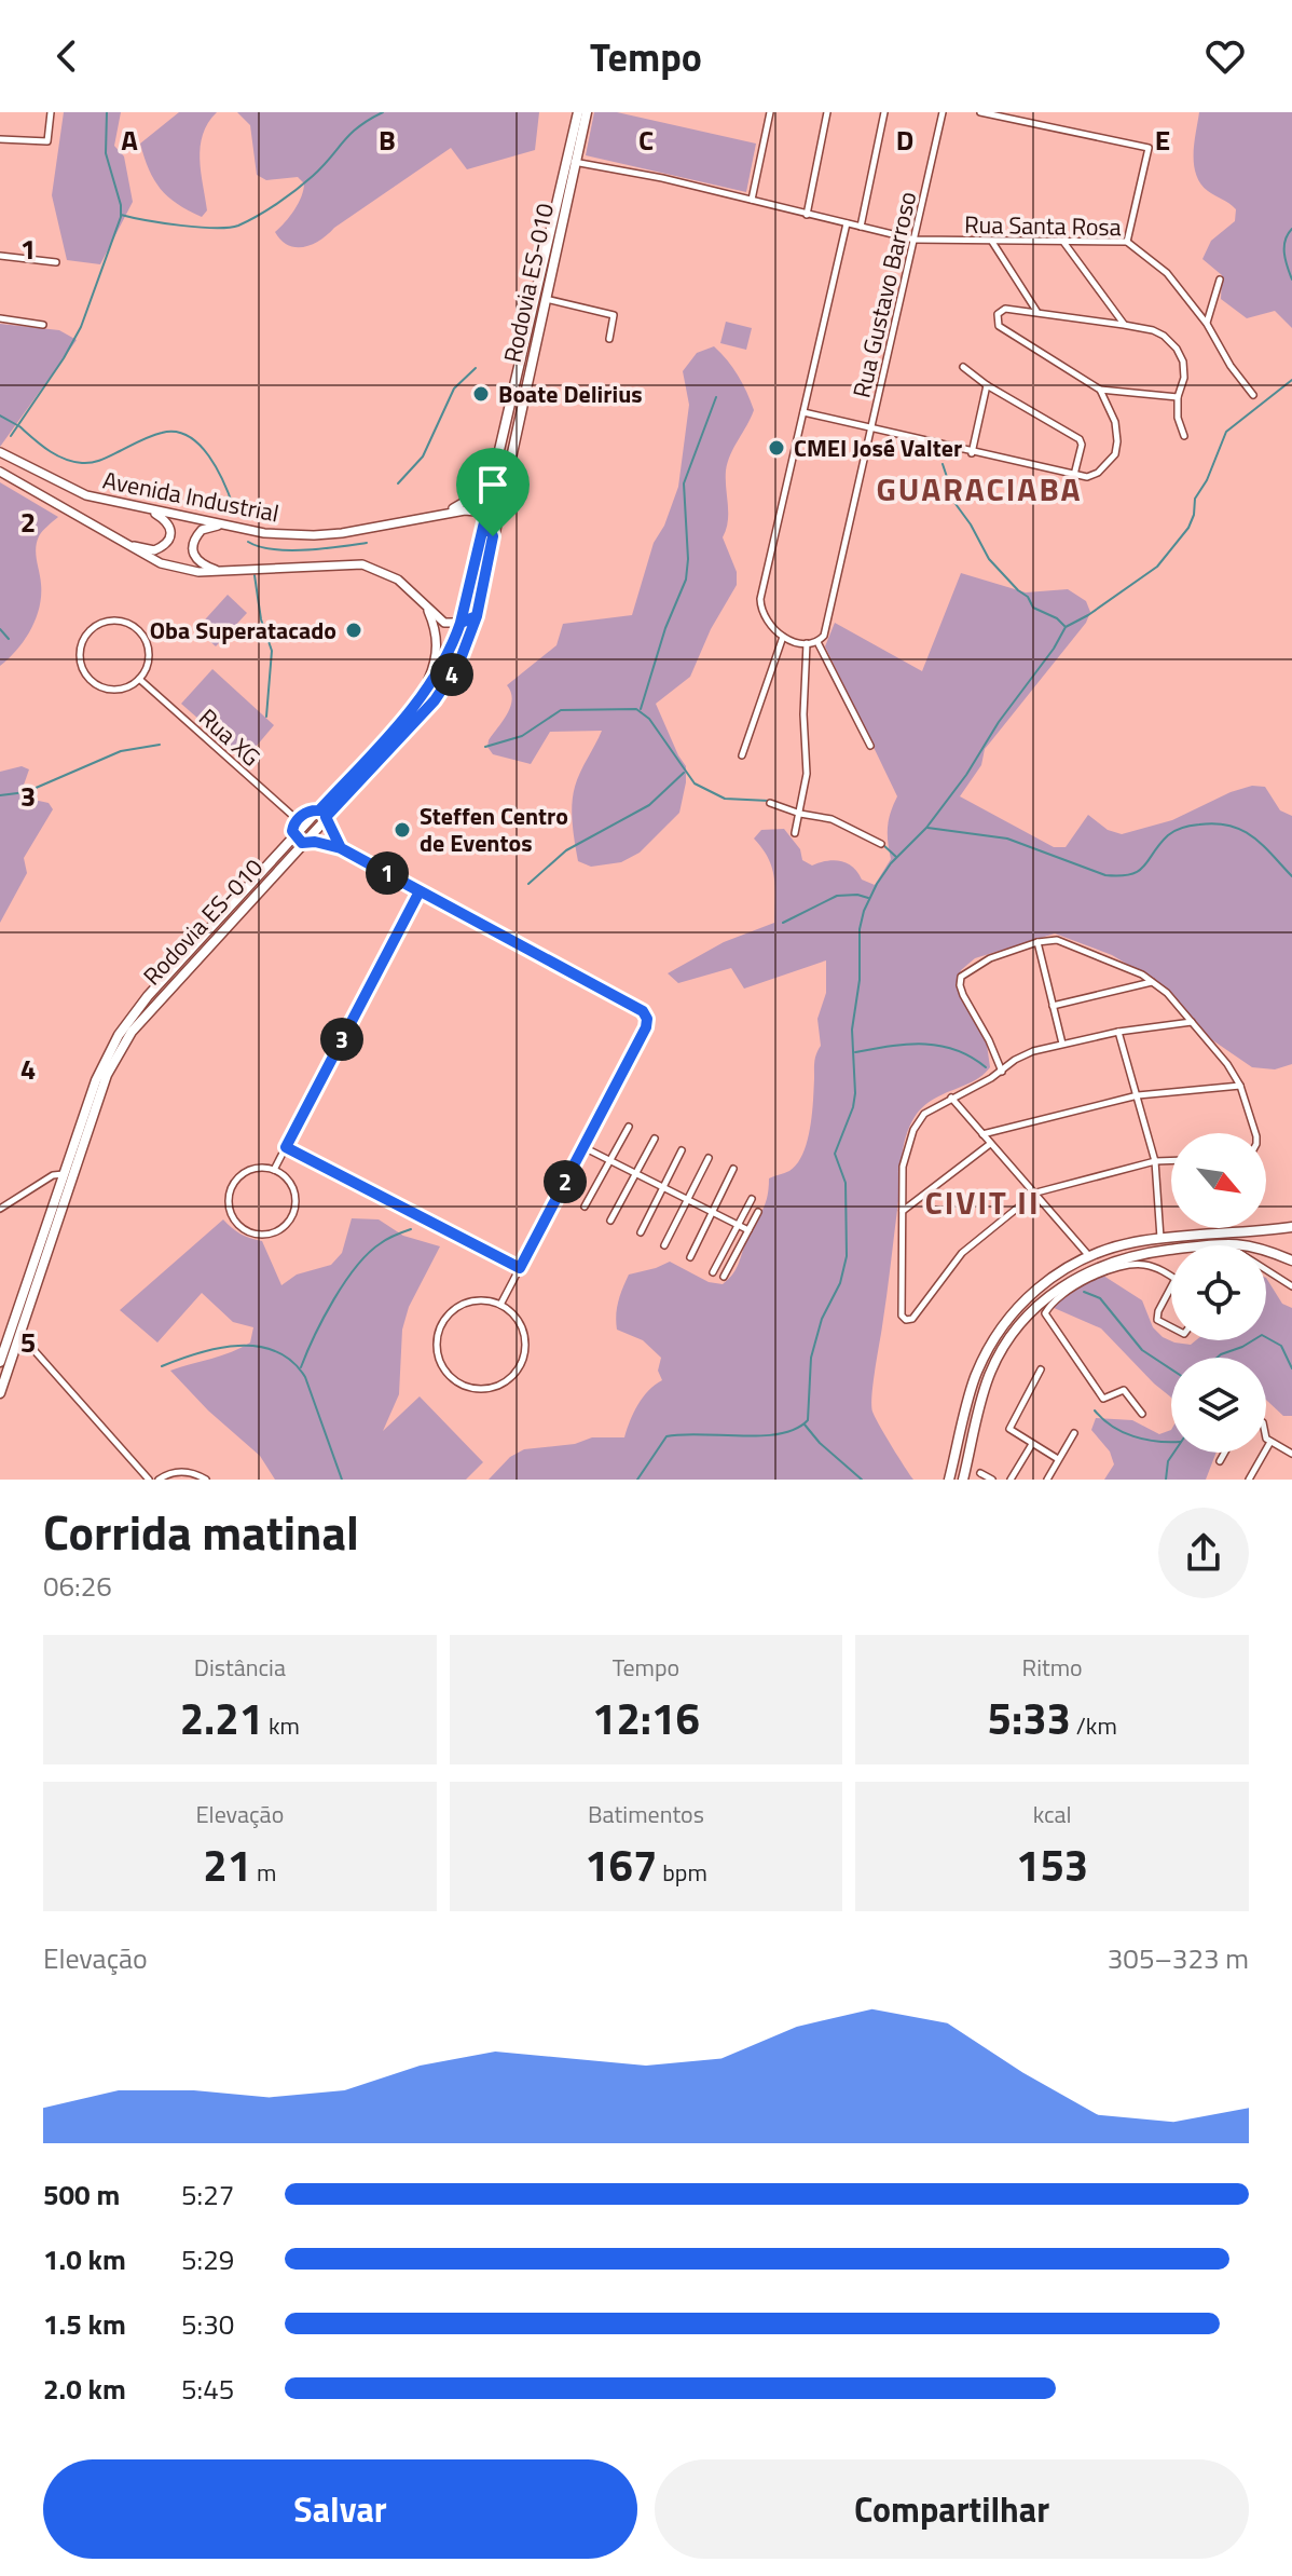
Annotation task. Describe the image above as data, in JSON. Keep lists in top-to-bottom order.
{
  "streets": {
    "main road": ["Rodovia ES-010"],
    "street": [
      "Rua Santa Rosa",
      "Rua Gustavo Barroso",
      "Avenida Industrial",
      "Rua XG"
    ]
  },
  "crossings": [
    ["Rua Santa Rosa", "Rodovia ES-010"],
    ["Rua Santa Rosa", "Rua Gustavo Barroso"],
    ["Rodovia ES-010", "Avenida Industrial"]
  ],
  "districts": ["GUARACIABA", "CIVIT II"],
  "places": [
    "Boate Delirius",
    "CMEI José Valter",
    "Oba Superatacado",
    "Steffen Centro de Eventos"
  ],
  "north": "bottom right",
  "page": {
    "header": "Tempo",
    "pins": [
      "4",
      "1",
      "3",
      "2"
    ],
    "heading": ["Corrida matinal", "06:26"],
    "stats": [
      ["Distância", "2.21 km"],
      ["Tempo", "12:16"],
      ["Ritmo", "5:33 /km"],
      ["Elevação", "21 m"],
      ["Batimentos", "167 bpm"],
      ["kcal", "153"]
    ],
    "chart": ["Elevação", "305–323 m"],
    "list": [
      {
        "name": "500 m",
        "note": "5:27"
      },
      {
        "name": "1.0 km",
        "note": "5:29"
      },
      {
        "name": "1.5 km",
        "note": "5:30"
      },
      {
        "name": "2.0 km",
        "note": "5:45"
      }
    ],
    "buttons": ["Salvar", "Compartilhar"]
  },
  "grid": {
    "columns": [
      "A",
      "B",
      "C",
      "D",
      "E"
    ],
    "rows": [
      "1",
      "2",
      "3",
      "4",
      "5"
    ]
  }
}
